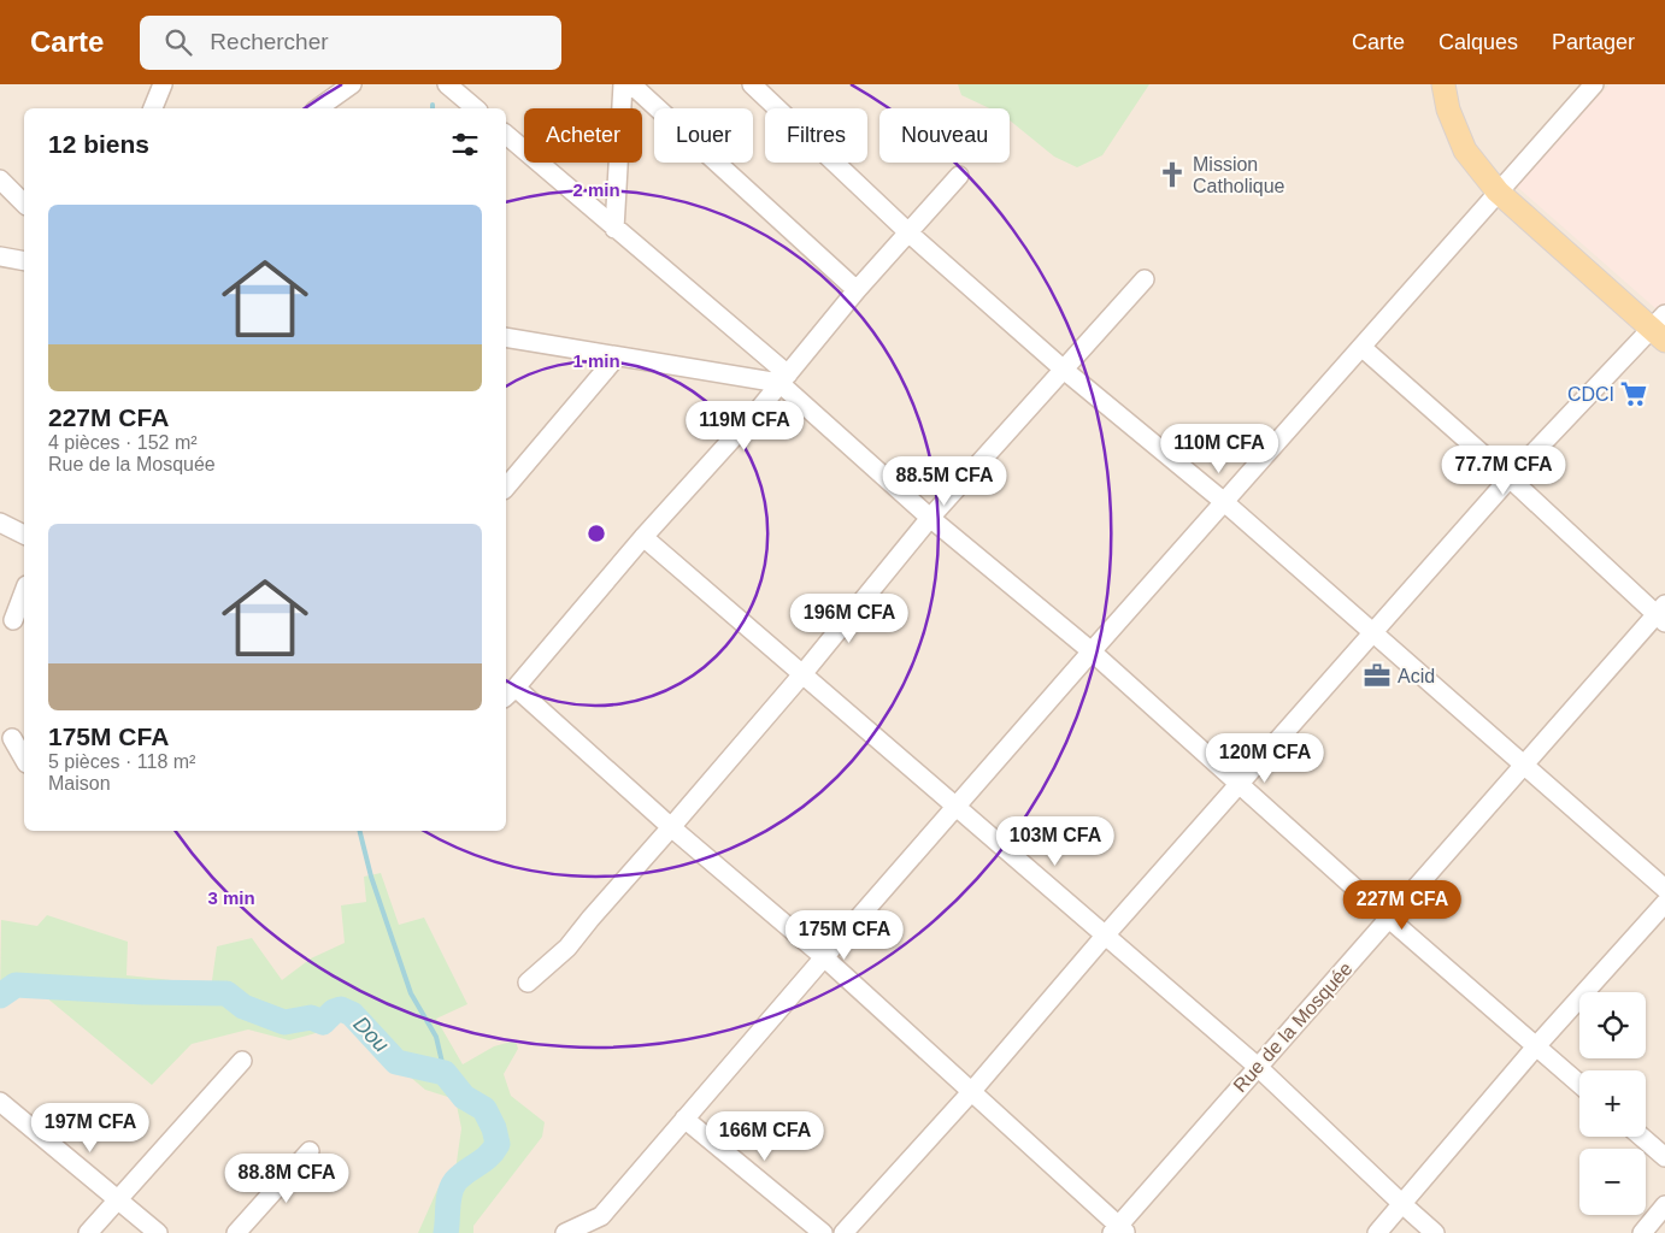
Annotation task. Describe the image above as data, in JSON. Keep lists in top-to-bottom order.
{
  "streets": {
    "street": ["Rue de la Mosquée"]
  },
  "water": ["Dou"],
  "places": {
    "church": ["Mission Catholique"],
    "supermarket": ["CDCI"],
    "office": ["Acid"]
  },
  "page": {
    "header": "Carte",
    "search": "Rechercher",
    "nav": ["Carte", "Calques", "Partager"],
    "chip": [
      "Acheter",
      "Louer",
      "Filtres",
      "Nouveau"
    ],
    "heading": "12 biens",
    "list": [
      {
        "name": "227M CFA",
        "note": "4 pièces · 152 m² · Rue de la Mosquée"
      },
      {
        "name": "175M CFA",
        "note": "5 pièces · 118 m² · Maison"
      }
    ],
    "price": [
      "119M CFA",
      "110M CFA",
      "77.7M CFA",
      "88.5M CFA",
      "196M CFA",
      "120M CFA",
      "103M CFA",
      "227M CFA",
      "175M CFA",
      "197M CFA",
      "166M CFA",
      "88.8M CFA"
    ],
    "map_buttons": ["+", "−"]
  },
  "rings": ["2 min", "1 min", "3 min"]
}
